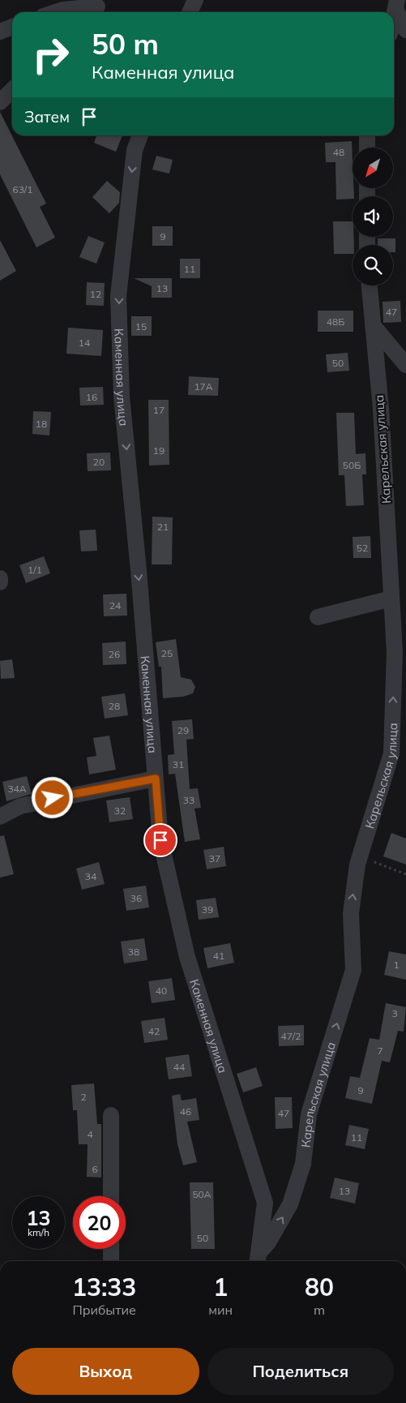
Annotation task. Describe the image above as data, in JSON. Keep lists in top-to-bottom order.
{
  "streets": {
    "street": ["Каменная улица", "Карельская улица"]
  },
  "crossings": [
    ["Каменная улица", "Карельская улица"]
  ],
  "one_way": ["Каменная улица", "Карельская улица"],
  "house_numbers": [
    "48",
    "63/1",
    "9",
    "11",
    "13",
    "12",
    "47",
    "48Б",
    "15",
    "14",
    "50",
    "17А",
    "16",
    "17",
    "18",
    "19",
    "20",
    "50Б",
    "21",
    "52",
    "1/1",
    "24",
    "25",
    "26",
    "28",
    "29",
    "31",
    "34А",
    "33",
    "32",
    "37",
    "34",
    "36",
    "39",
    "38",
    "41",
    "1",
    "40",
    "3",
    "42",
    "47/2",
    "7",
    "44",
    "9",
    "2",
    "46",
    "47",
    "4",
    "11",
    "6",
    "13",
    "50А",
    "50"
  ],
  "north": "bottom left",
  "page": {
    "turn": ["50 m", "Каменная улица"],
    "then": "Затем",
    "speed": "13 km/h",
    "limit": "20",
    "eta": [
      "13:33",
      "Прибытие",
      "1",
      "мин",
      "80",
      "m"
    ],
    "buttons": ["Выход", "Поделиться"]
  }
}
